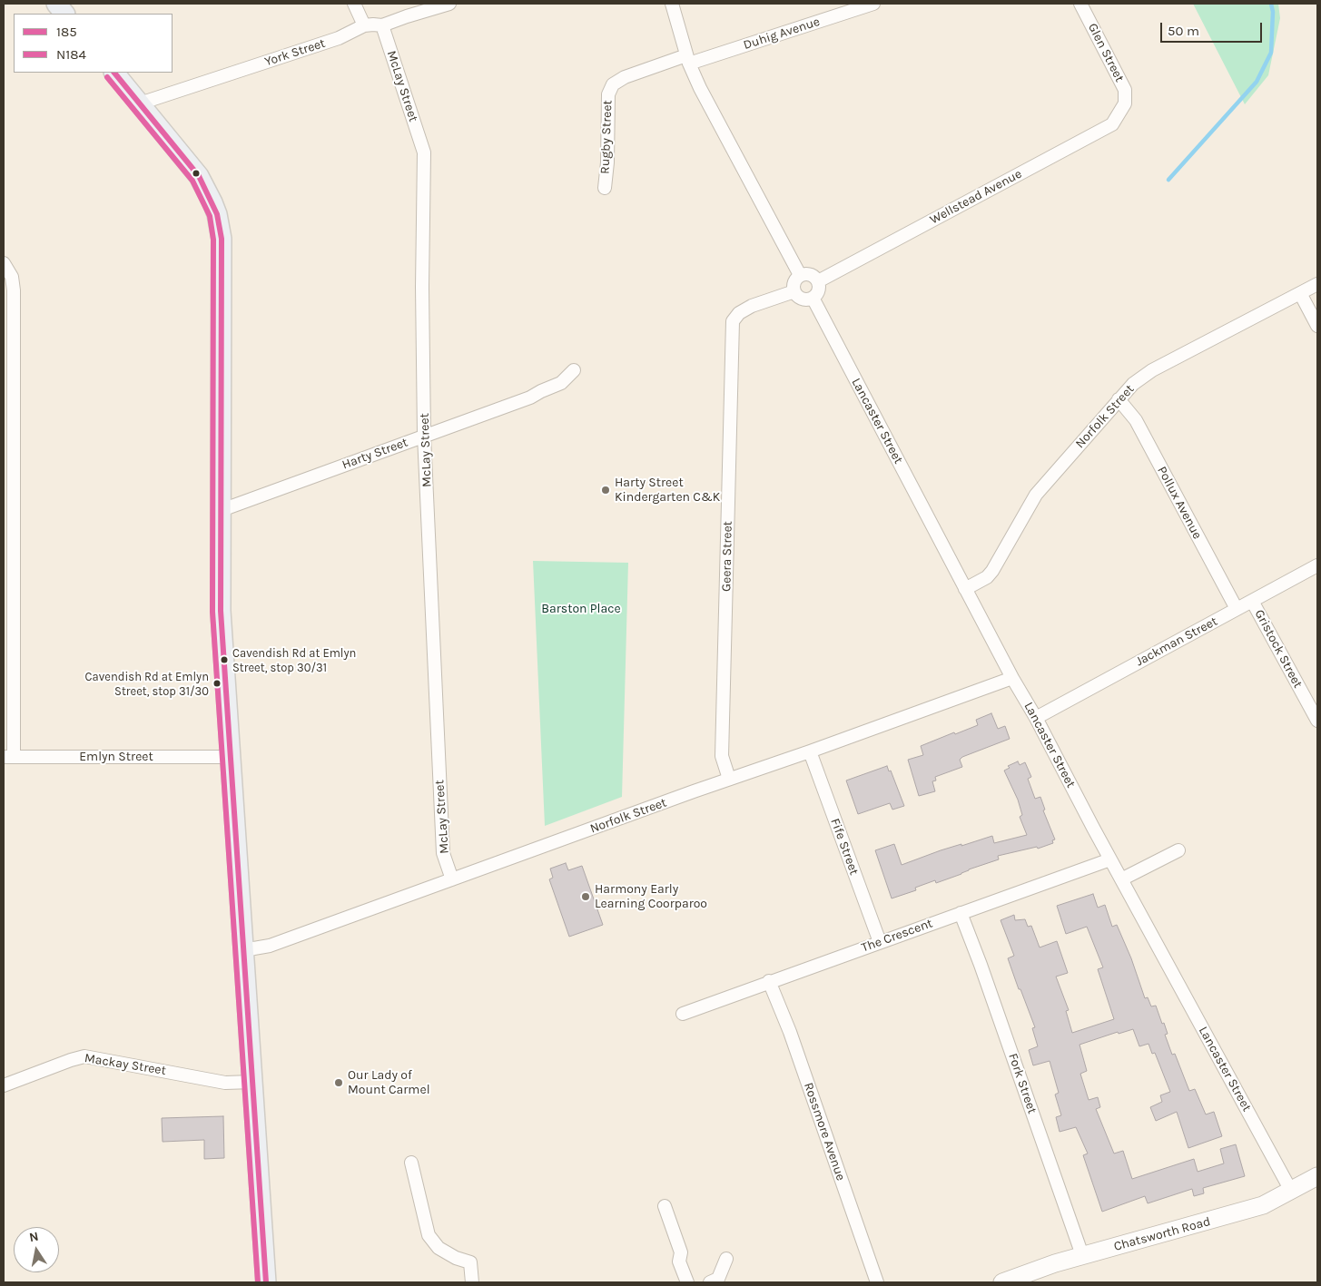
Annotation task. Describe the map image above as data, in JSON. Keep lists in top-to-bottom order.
{
  "streets": {
    "main road": ["Chatsworth Road"],
    "street": [
      "Duhig Avenue",
      "York Street",
      "Glen Street",
      "McLay Street",
      "Rugby Street",
      "Wellstead Avenue",
      "Norfolk Street",
      "Lancaster Street",
      "Harty Street",
      "Pollux Avenue",
      "Geera Street",
      "Jackman Street",
      "Gristock Street",
      "Emlyn Street",
      "Fife Street",
      "The Crescent",
      "Mackay Street",
      "Fork Street",
      "Rossmore Avenue"
    ]
  },
  "crossings": [
    ["Duhig Avenue", "Rugby Street"],
    ["York Street", "McLay Street"],
    ["Glen Street", "Wellstead Avenue"],
    ["McLay Street", "Norfolk Street"],
    ["McLay Street", "Harty Street"],
    ["Wellstead Avenue", "Lancaster Street"],
    ["Wellstead Avenue", "Geera Street"],
    ["Norfolk Street", "Lancaster Street"],
    ["Norfolk Street", "Pollux Avenue"],
    ["Norfolk Street", "Geera Street"],
    ["Norfolk Street", "Fife Street"],
    ["Lancaster Street", "Geera Street"],
    ["Lancaster Street", "Jackman Street"],
    ["Lancaster Street", "The Crescent"],
    ["Lancaster Street", "Chatsworth Road"],
    ["Pollux Avenue", "Jackman Street"],
    ["Jackman Street", "Gristock Street"],
    ["Fife Street", "The Crescent"],
    ["The Crescent", "Fork Street"],
    ["The Crescent", "Rossmore Avenue"],
    ["Fork Street", "Chatsworth Road"]
  ],
  "parks": ["Barston Place"],
  "places": [
    "Harty Street Kindergarten C&K",
    "Cavendish Rd at Emlyn Street, stop 30/31",
    "Cavendish Rd at Emlyn Street, stop 31/30",
    "Harmony Early Learning Coorparoo",
    "Our Lady of Mount Carmel"
  ],
  "lines": ["transit line 185", "transit line N184"],
  "legend": ["185", "N184"],
  "scale_bar": "50 m",
  "north": "top"
}
